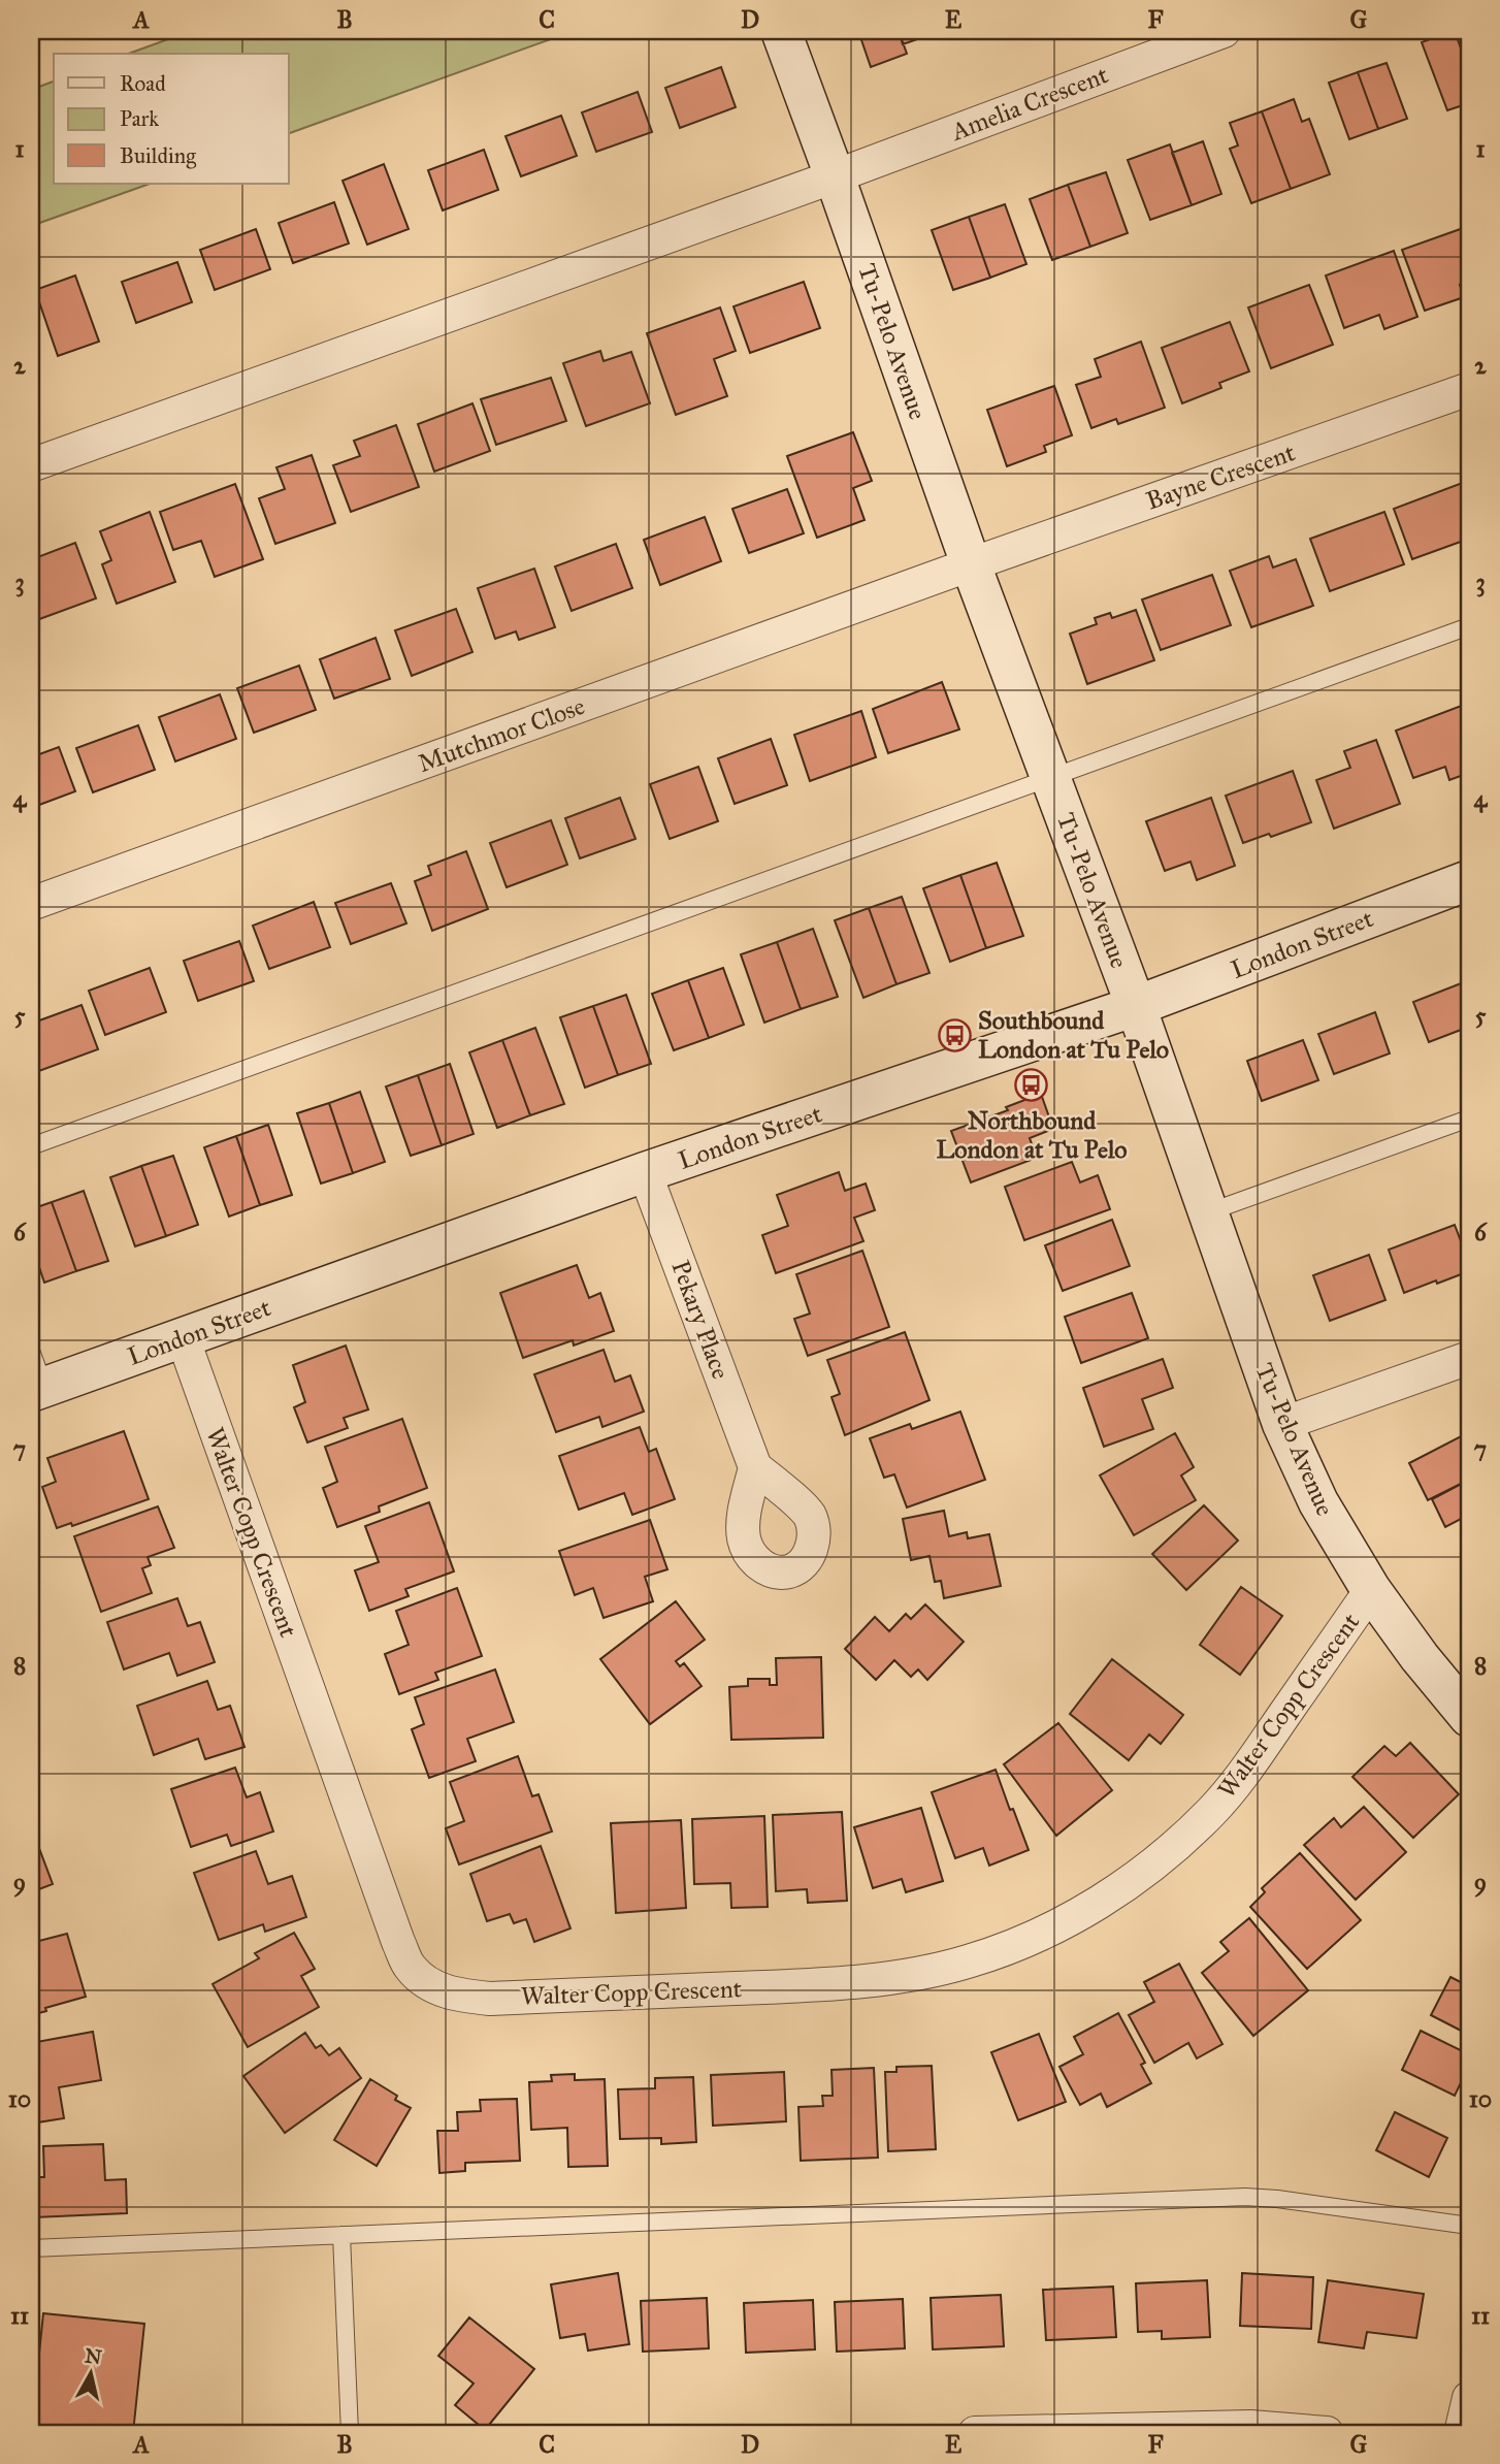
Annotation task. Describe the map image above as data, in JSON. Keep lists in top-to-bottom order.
{
  "streets": {
    "street": [
      "Amelia Crescent",
      "Tu-Pelo Avenue",
      "Bayne Crescent",
      "Mutchmor Close",
      "London Street",
      "Pekary Place",
      "Walter Copp Crescent"
    ]
  },
  "crossings": [
    ["Amelia Crescent", "Tu-Pelo Avenue"],
    ["Tu-Pelo Avenue", "Bayne Crescent"],
    ["Tu-Pelo Avenue", "Mutchmor Close"],
    ["Tu-Pelo Avenue", "London Street"],
    ["Tu-Pelo Avenue", "Walter Copp Crescent"],
    ["Bayne Crescent", "Mutchmor Close"],
    ["London Street", "Pekary Place"],
    ["London Street", "Walter Copp Crescent"]
  ],
  "places": {
    "bus stop": ["Southbound London at Tu Pelo", "Northbound London at Tu Pelo"]
  },
  "legend": ["Road", "Park", "Building"],
  "north": "top",
  "grid": {
    "columns": [
      "A",
      "B",
      "C",
      "D",
      "E",
      "F",
      "G"
    ],
    "rows": [
      "1",
      "2",
      "3",
      "4",
      "5",
      "6",
      "7",
      "8",
      "9",
      "10",
      "11"
    ]
  }
}
